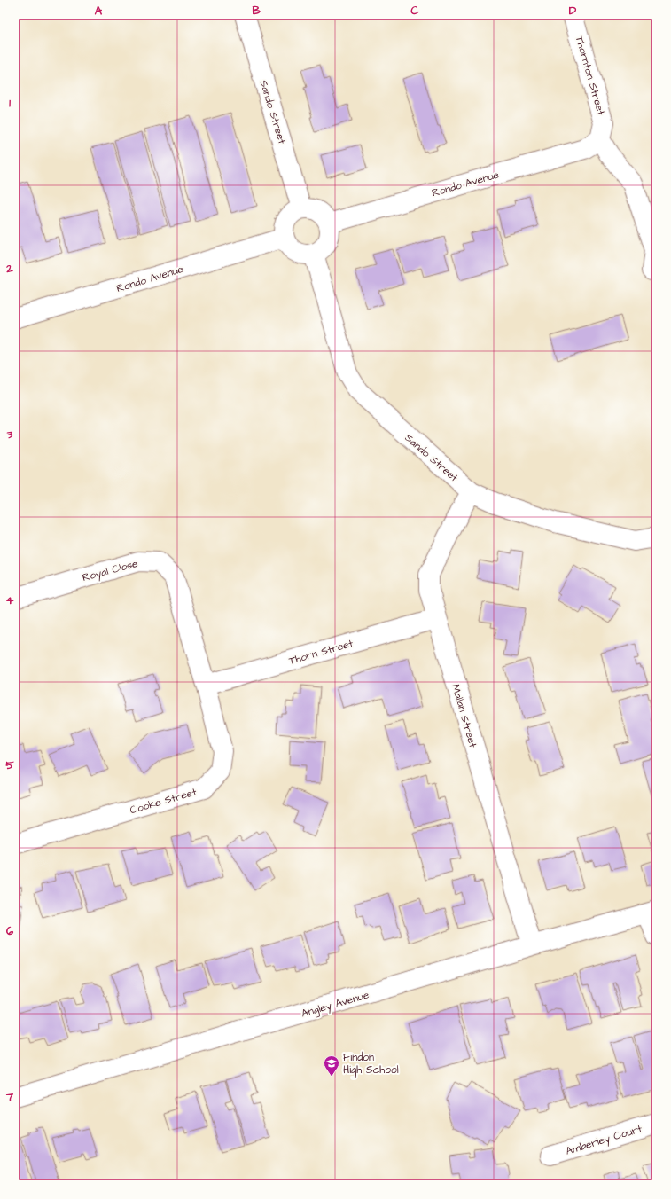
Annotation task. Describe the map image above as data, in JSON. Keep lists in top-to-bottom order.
{
  "streets": {
    "street": [
      "Thornton Street",
      "Sando Street",
      "Rondo Avenue",
      "Royal Close",
      "Thorn Street",
      "Mallan Street",
      "Cooke Street",
      "Angley Avenue",
      "Amberley Court"
    ]
  },
  "crossings": [
    ["Thornton Street", "Rondo Avenue"],
    ["Sando Street", "Rondo Avenue"],
    ["Sando Street", "Mallan Street"],
    ["Royal Close", "Thorn Street"],
    ["Royal Close", "Cooke Street"],
    ["Thorn Street", "Mallan Street"],
    ["Thorn Street", "Cooke Street"],
    ["Mallan Street", "Angley Avenue"]
  ],
  "places": {
    "school or university": ["Findon High School"]
  },
  "grid": {
    "columns": [
      "A",
      "B",
      "C",
      "D"
    ],
    "rows": [
      "1",
      "2",
      "3",
      "4",
      "5",
      "6",
      "7"
    ]
  }
}
